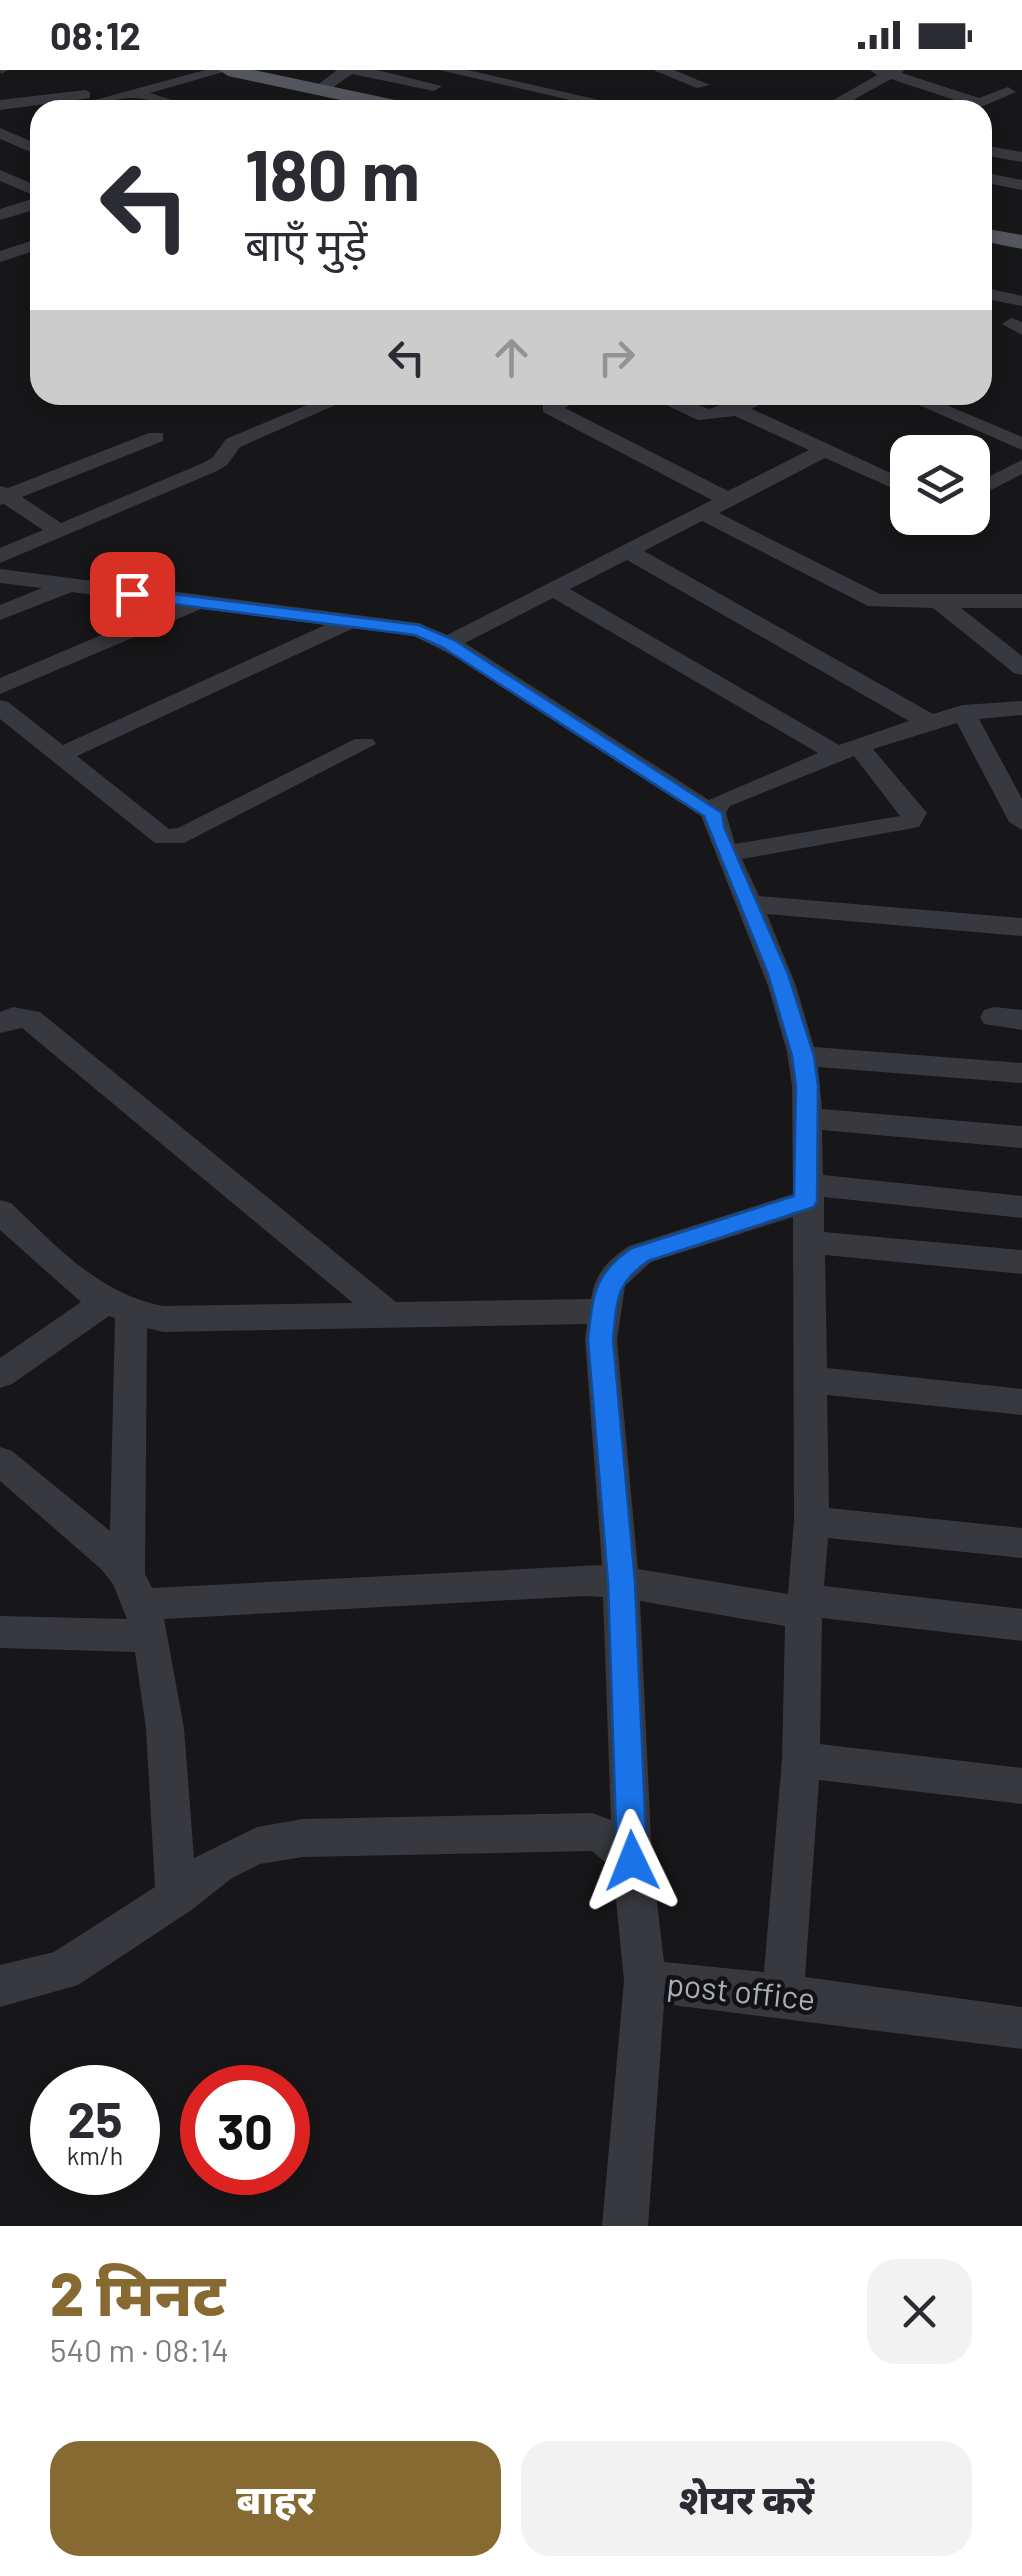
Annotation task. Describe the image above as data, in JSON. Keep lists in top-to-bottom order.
{
  "streets": {
    "street": ["post office"]
  },
  "page": {
    "status": "08:12",
    "turn": ["180 m", "बाएँ मुड़ें"],
    "speed": "25 km/h",
    "limit": "30",
    "heading": ["2 मिनट", "540 m · 08:14"],
    "buttons": ["बाहर", "शेयर करें"]
  }
}
